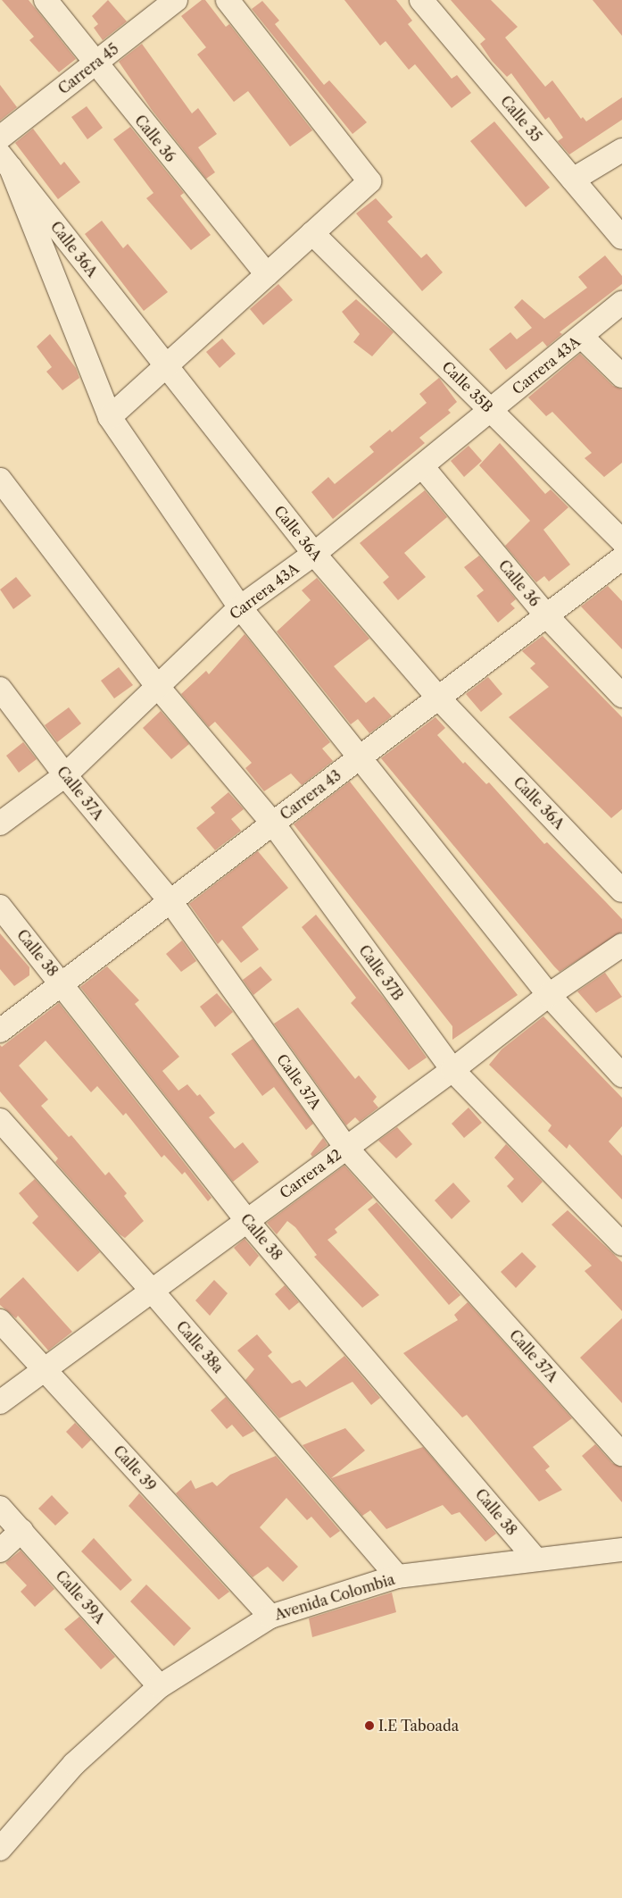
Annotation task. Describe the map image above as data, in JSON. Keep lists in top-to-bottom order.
{
  "streets": {
    "street": [
      "Carrera 45",
      "Calle 35",
      "Calle 36",
      "Calle 36A",
      "Carrera 43A",
      "Calle 35B",
      "Calle 37A",
      "Carrera 43",
      "Calle 38",
      "Calle 37B",
      "Carrera 42",
      "Calle 38a",
      "Calle 39",
      "Calle 39A",
      "Avenida Colombia"
    ]
  },
  "crossings": [
    ["Carrera 45", "Calle 36"],
    ["Calle 36", "Carrera 43A"],
    ["Calle 36", "Carrera 43"],
    ["Calle 36A", "Carrera 43A"],
    ["Calle 36A", "Carrera 43"],
    ["Carrera 43A", "Calle 35B"],
    ["Carrera 43A", "Calle 37A"],
    ["Carrera 43A", "Calle 37B"],
    ["Calle 37A", "Carrera 43"],
    ["Calle 37A", "Carrera 42"],
    ["Carrera 43", "Calle 38"],
    ["Carrera 43", "Calle 37B"],
    ["Calle 38", "Carrera 42"],
    ["Calle 38", "Avenida Colombia"],
    ["Calle 37B", "Carrera 42"],
    ["Carrera 42", "Calle 38a"],
    ["Carrera 42", "Calle 39"],
    ["Calle 38a", "Avenida Colombia"],
    ["Calle 39", "Avenida Colombia"],
    ["Calle 39A", "Avenida Colombia"]
  ],
  "places": ["I.E Taboada"]
}
